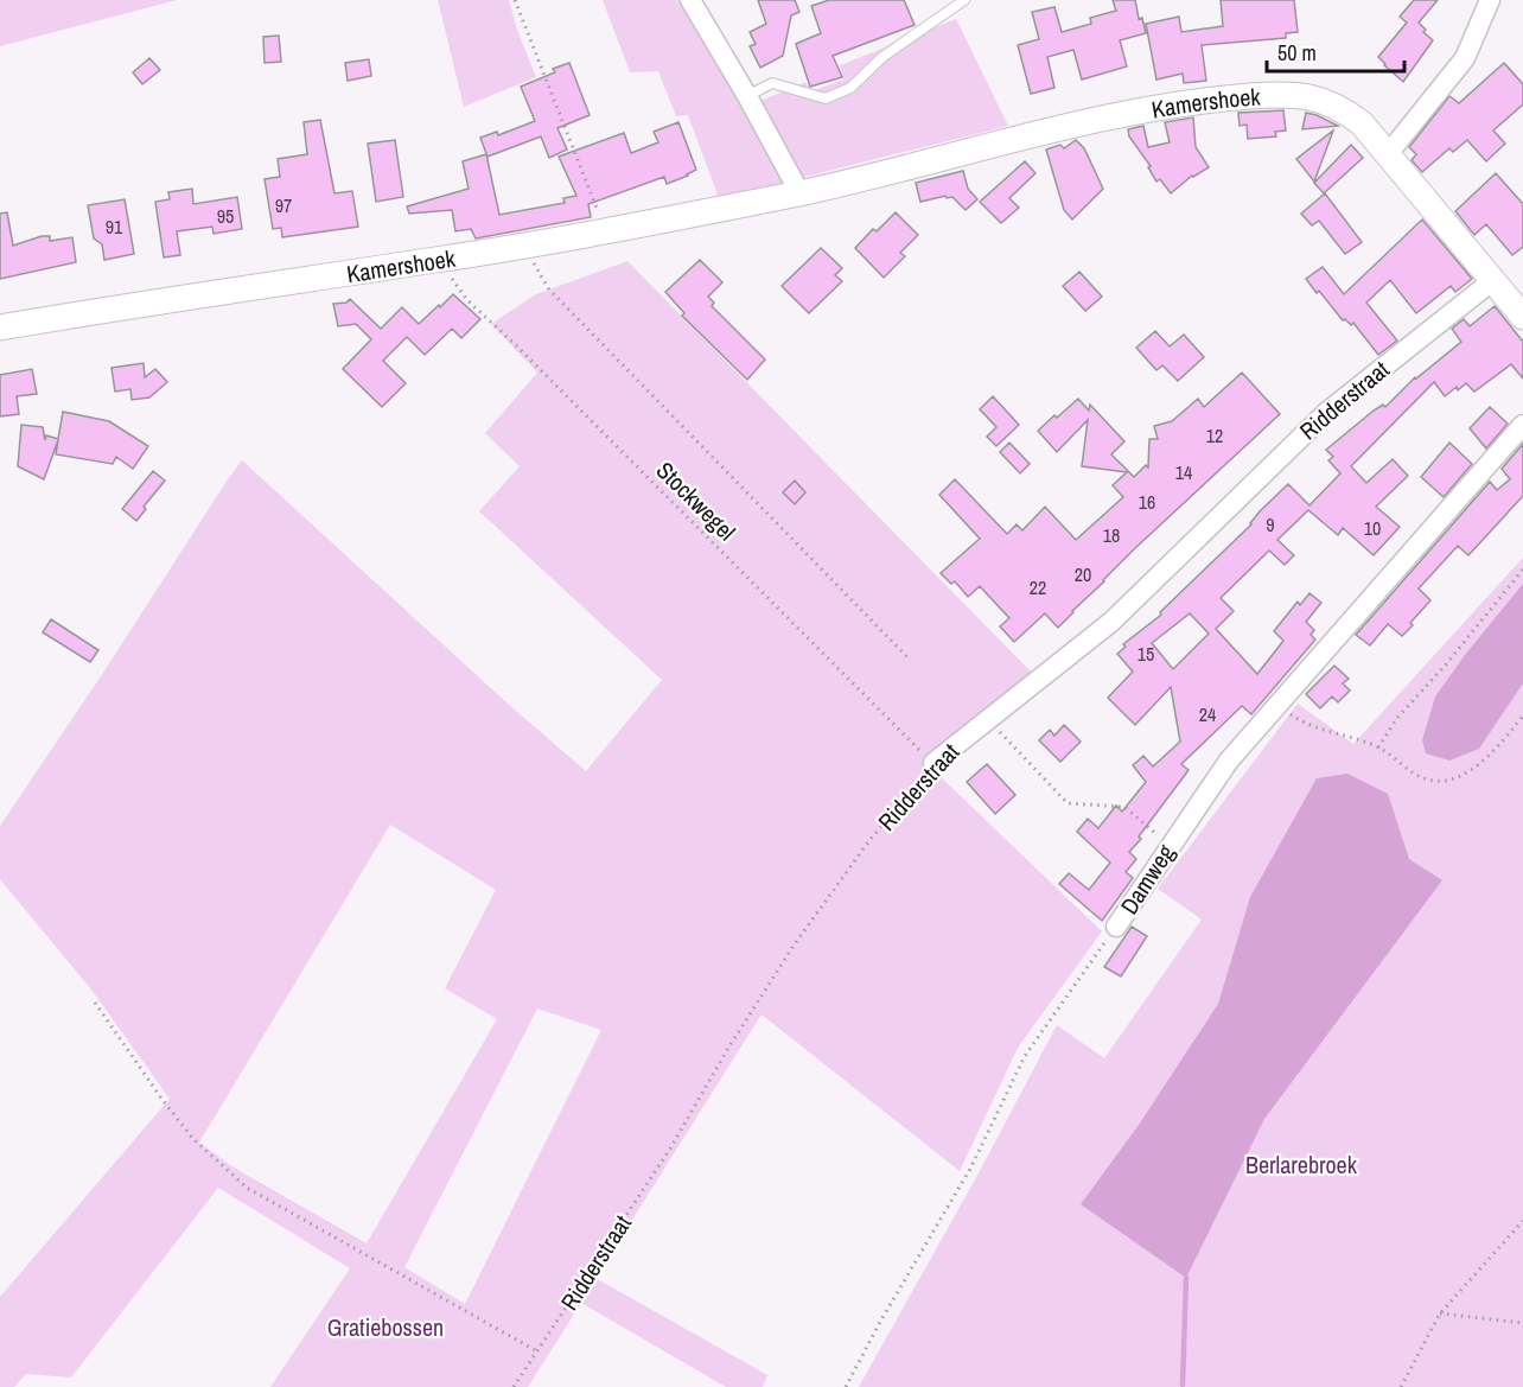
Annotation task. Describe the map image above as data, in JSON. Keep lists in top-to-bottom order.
{
  "streets": {
    "street": ["Kamershoek", "Ridderstraat", "Damweg"],
    "path": ["Stockwegel"]
  },
  "crossings": [
    ["Kamershoek", "Ridderstraat"],
    ["Kamershoek", "Stockwegel"],
    ["Ridderstraat", "Stockwegel"]
  ],
  "parks": ["Berlarebroek", "Gratiebossen"],
  "house_numbers": [
    "97",
    "95",
    "91",
    "12",
    "14",
    "16",
    "9",
    "10",
    "18",
    "20",
    "22",
    "15",
    "24"
  ],
  "scale_bar": "50 m"
}
